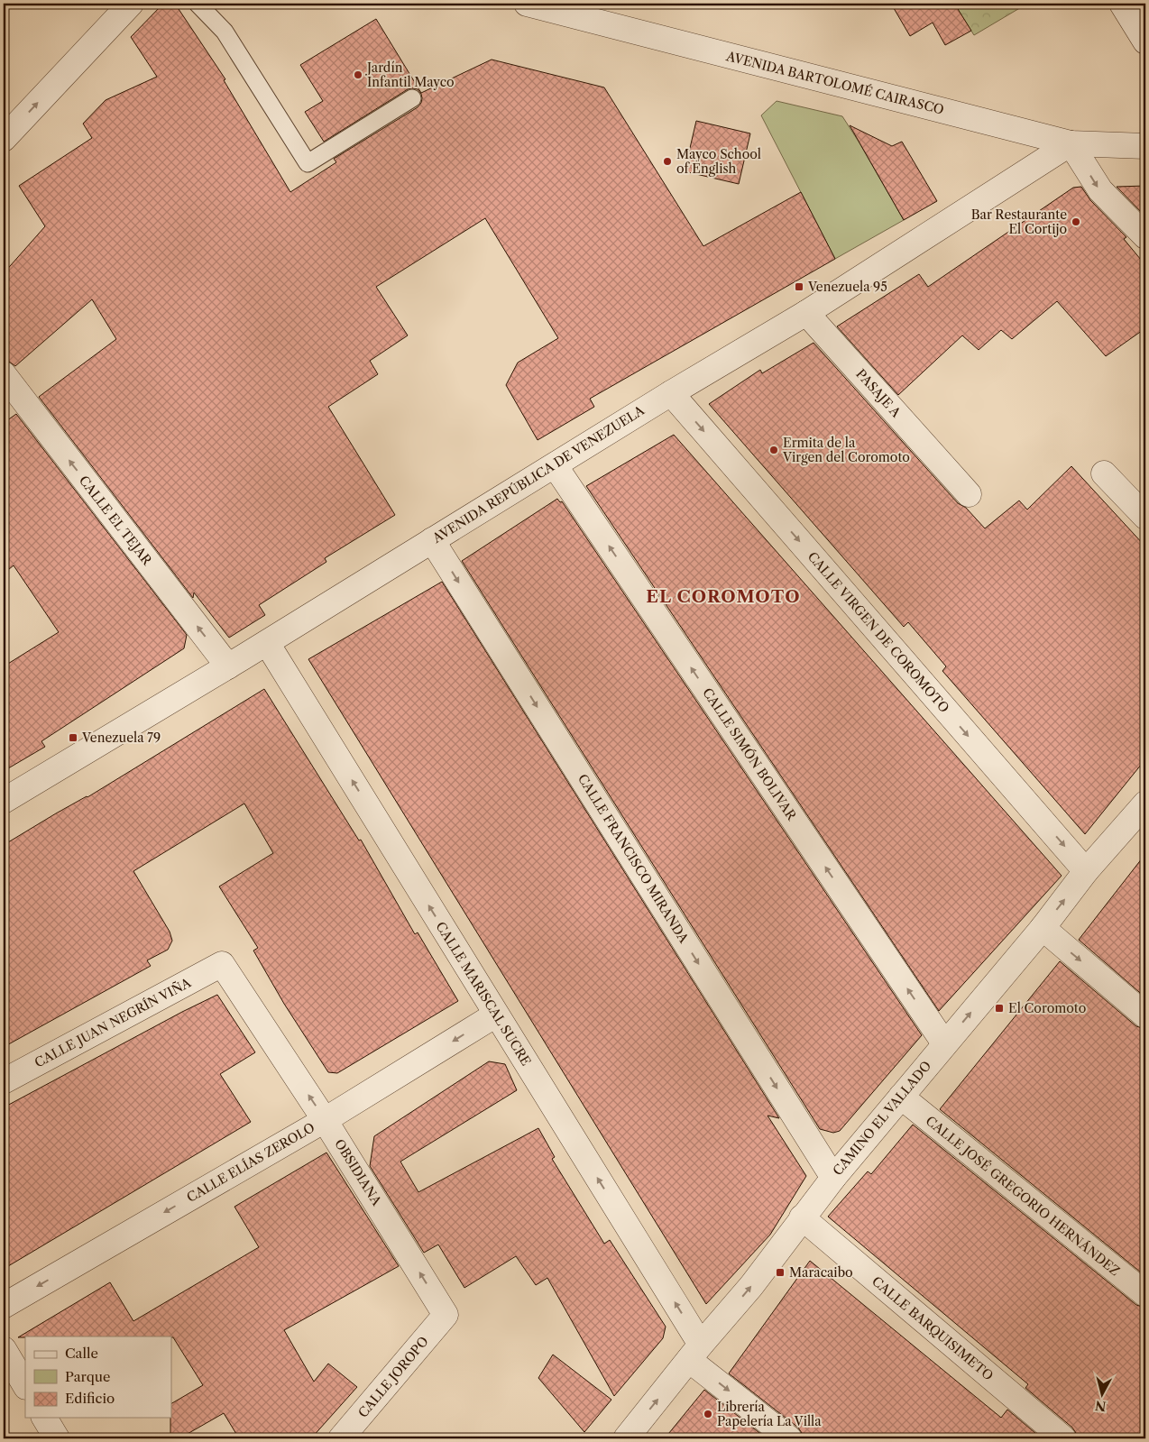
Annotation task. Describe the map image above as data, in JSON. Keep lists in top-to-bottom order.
{
  "streets": {
    "street": [
      "AVENIDA BARTOLOMÉ CAIRASCO",
      "PASAJE A",
      "AVENIDA REPÚBLICA DE VENEZUELA",
      "CALLE EL TEJAR",
      "CALLE VIRGEN DE COROMOTO",
      "CALLE SIMÓN BOLIVAR",
      "CALLE FRANCISCO MIRANDA",
      "CALLE MARISCAL SUCRE",
      "CALLE JUAN NEGRÍN VIÑA",
      "CAMINO EL VALLADO",
      "CALLE ELÍAS ZEROLO",
      "OBSIDIANA",
      "CALLE JOSÉ GREGORIO HERNÁNDEZ",
      "CALLE BARQUISIMETO",
      "CALLE JOROPO"
    ]
  },
  "crossings": [
    ["AVENIDA BARTOLOMÉ CAIRASCO", "AVENIDA REPÚBLICA DE VENEZUELA"],
    ["PASAJE A", "AVENIDA REPÚBLICA DE VENEZUELA"],
    ["AVENIDA REPÚBLICA DE VENEZUELA", "CALLE EL TEJAR"],
    ["AVENIDA REPÚBLICA DE VENEZUELA", "CALLE VIRGEN DE COROMOTO"],
    ["AVENIDA REPÚBLICA DE VENEZUELA", "CALLE SIMÓN BOLIVAR"],
    ["AVENIDA REPÚBLICA DE VENEZUELA", "CALLE FRANCISCO MIRANDA"],
    ["AVENIDA REPÚBLICA DE VENEZUELA", "CALLE MARISCAL SUCRE"],
    ["CALLE VIRGEN DE COROMOTO", "CAMINO EL VALLADO"],
    ["CALLE SIMÓN BOLIVAR", "CAMINO EL VALLADO"],
    ["CALLE FRANCISCO MIRANDA", "CAMINO EL VALLADO"],
    ["CALLE MARISCAL SUCRE", "CAMINO EL VALLADO"],
    ["CALLE MARISCAL SUCRE", "CALLE ELÍAS ZEROLO"],
    ["CALLE JUAN NEGRÍN VIÑA", "OBSIDIANA"],
    ["CAMINO EL VALLADO", "CALLE JOSÉ GREGORIO HERNÁNDEZ"],
    ["CAMINO EL VALLADO", "CALLE BARQUISIMETO"],
    ["CALLE ELÍAS ZEROLO", "OBSIDIANA"],
    ["OBSIDIANA", "CALLE JOROPO"]
  ],
  "one_way": [
    "CALLE EL TEJAR",
    "CALLE VIRGEN DE COROMOTO",
    "CALLE SIMÓN BOLIVAR",
    "CALLE FRANCISCO MIRANDA",
    "CALLE MARISCAL SUCRE",
    "CAMINO EL VALLADO",
    "CALLE ELÍAS ZEROLO",
    "OBSIDIANA"
  ],
  "districts": ["EL COROMOTO"],
  "places": {
    "other": [
      "Jardín Infantil Mayco",
      "Mayco School of English",
      "Bar Restaurante El Cortijo",
      "Ermita de la Virgen del Coromoto",
      "Librería Papelería La Villa"
    ],
    "transit": [
      "Venezuela 95",
      "Venezuela 79",
      "El Coromoto",
      "Maracaibo"
    ]
  },
  "legend": ["Calle", "Parque", "Edificio"],
  "north": "bottom"
}
